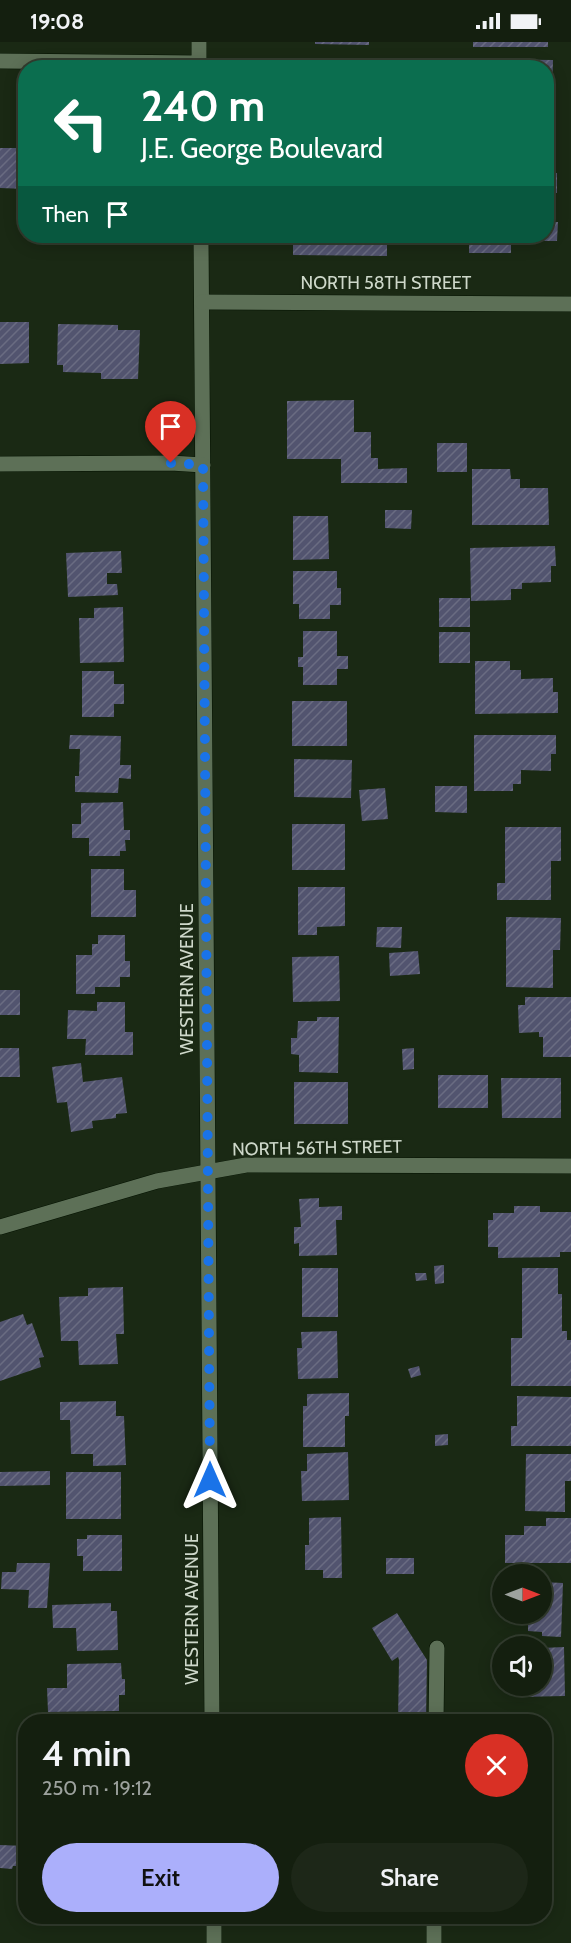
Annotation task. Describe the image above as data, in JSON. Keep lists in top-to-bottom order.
{
  "streets": {
    "street": ["NORTH 58TH STREET", "WESTERN AVENUE", "NORTH 56TH STREET"]
  },
  "crossings": [
    ["NORTH 58TH STREET", "WESTERN AVENUE"],
    ["WESTERN AVENUE", "NORTH 56TH STREET"]
  ],
  "north": "right",
  "page": {
    "status": "19:08",
    "turn": ["240 m", "J.E. George Boulevard"],
    "then": "Then",
    "heading": ["4 min", "250 m · 19:12"],
    "buttons": ["Exit", "Share"]
  }
}
